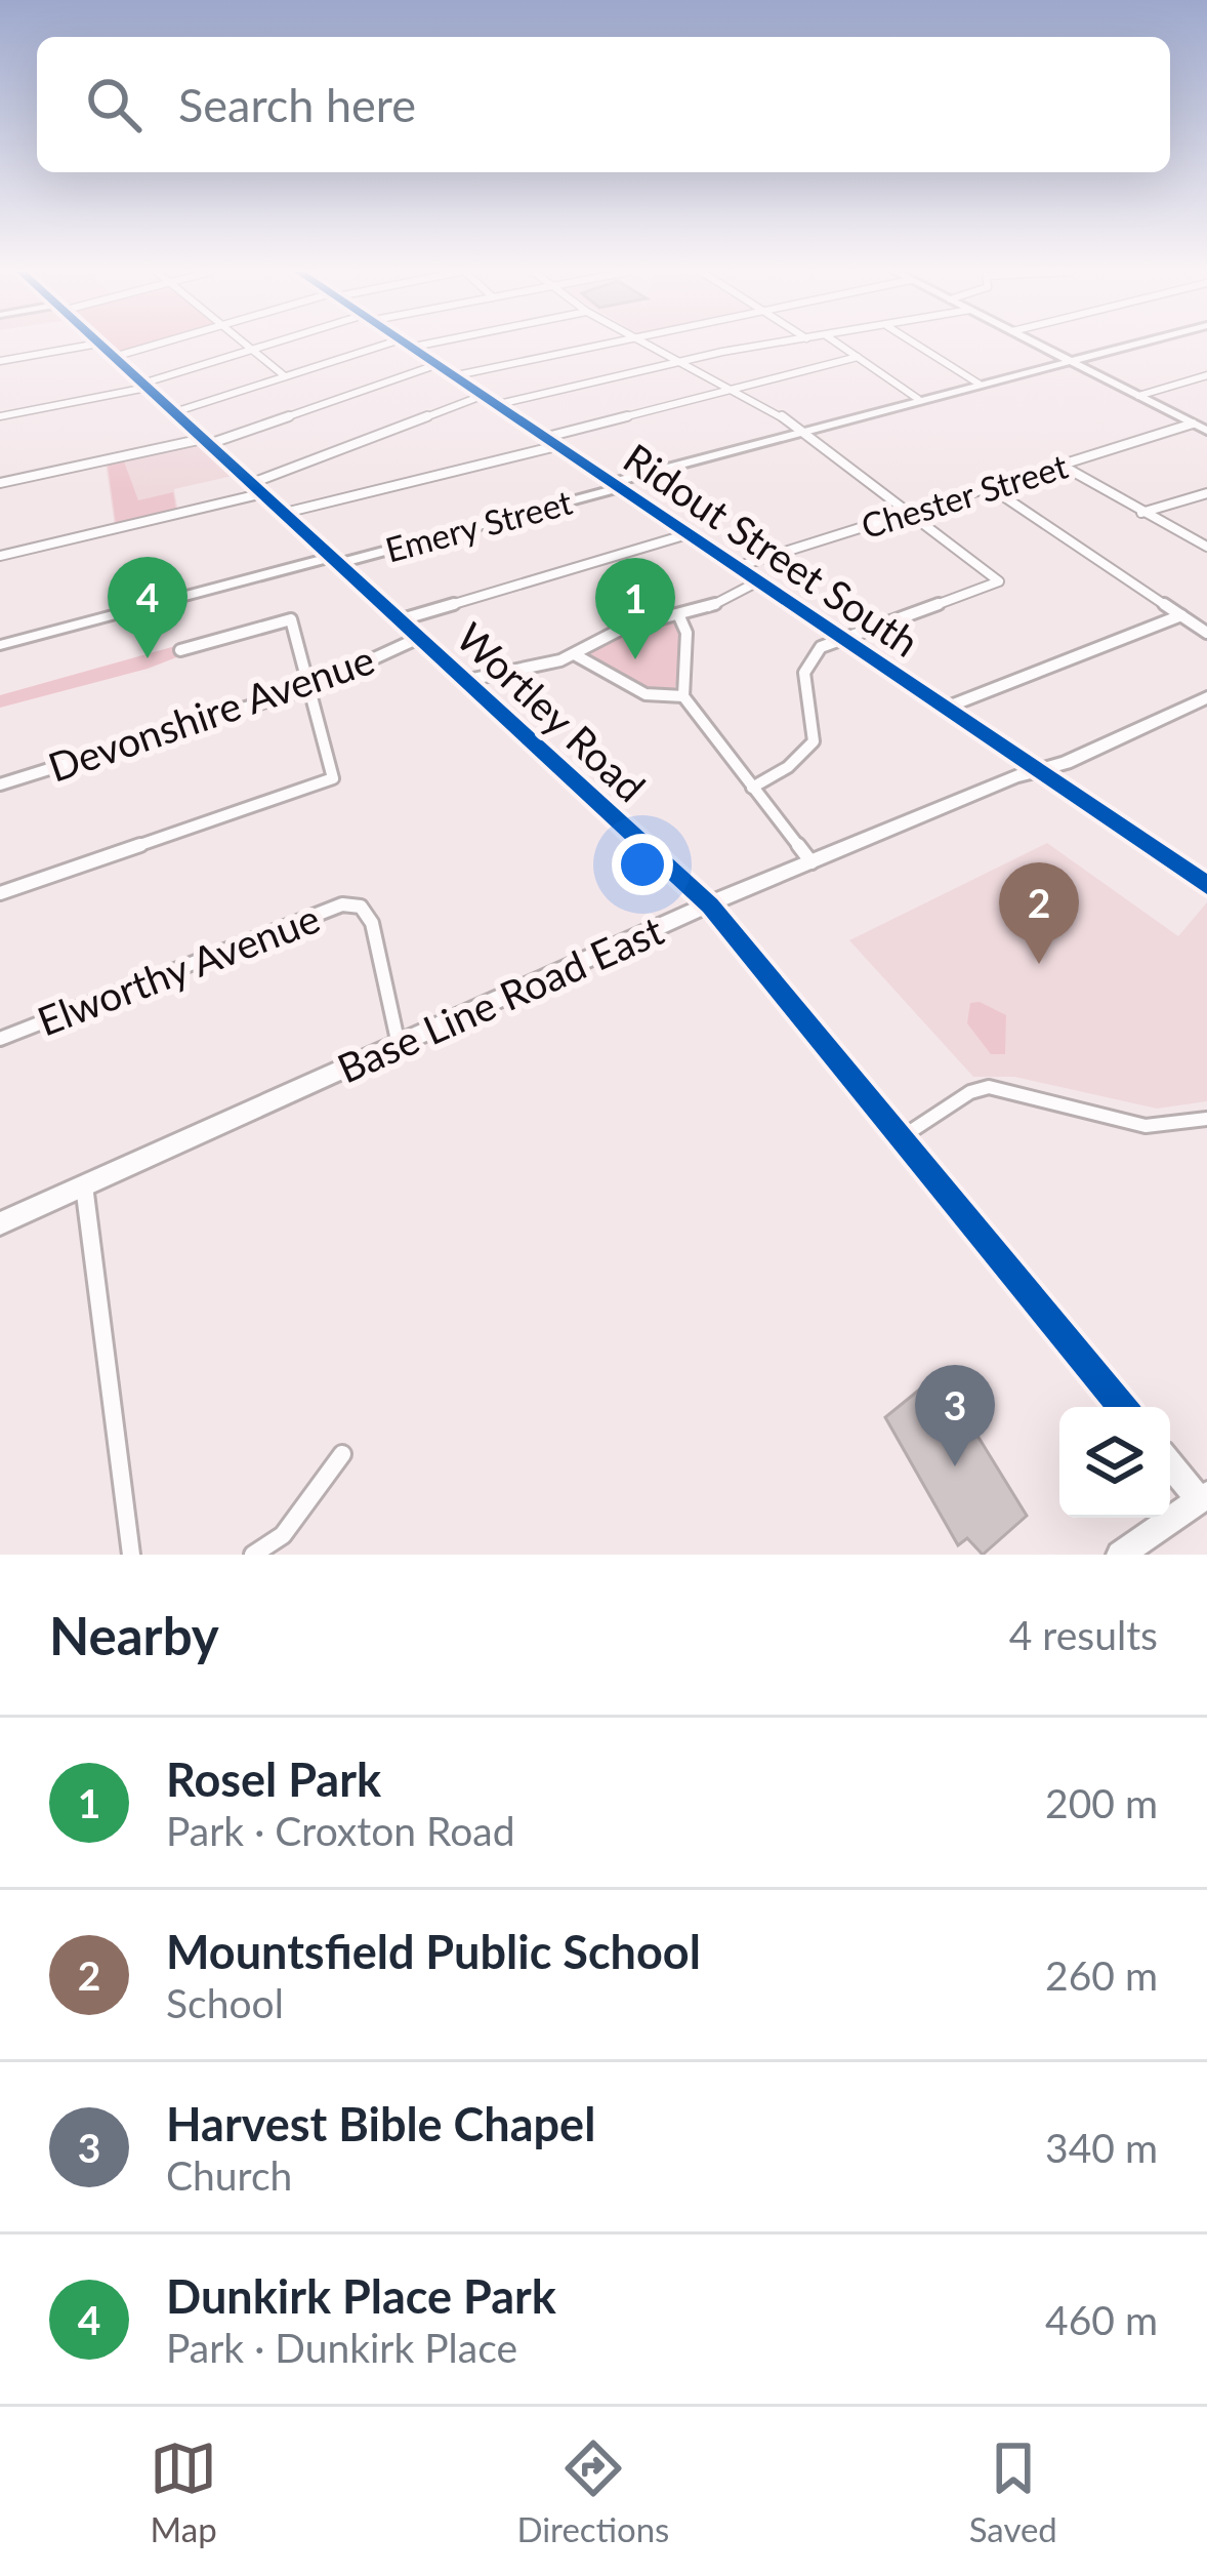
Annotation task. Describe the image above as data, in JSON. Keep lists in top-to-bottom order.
{
  "streets": {
    "street": [
      "Chester Street",
      "Emery Street",
      "Ridout Street South",
      "Wortley Road",
      "Devonshire Avenue",
      "Elworthy Avenue",
      "Base Line Road East"
    ]
  },
  "crossings": [
    ["Chester Street", "Ridout Street South"],
    ["Emery Street", "Ridout Street South"],
    ["Emery Street", "Wortley Road"],
    ["Ridout Street South", "Base Line Road East"],
    ["Wortley Road", "Devonshire Avenue"],
    ["Wortley Road", "Base Line Road East"],
    ["Elworthy Avenue", "Base Line Road East"]
  ],
  "page": {
    "search": "Search here",
    "pins": [
      "4",
      "1",
      "2",
      "3"
    ],
    "heading": ["Nearby", "4 results"],
    "list": [
      {
        "mark": "1",
        "name": "Rosel Park",
        "note": "Park · Croxton Road",
        "value": "200 m"
      },
      {
        "mark": "2",
        "name": "Mountsfield Public School",
        "note": "School",
        "value": "260 m"
      },
      {
        "mark": "3",
        "name": "Harvest Bible Chapel",
        "note": "Church",
        "value": "340 m"
      },
      {
        "mark": "4",
        "name": "Dunkirk Place Park",
        "note": "Park · Dunkirk Place",
        "value": "460 m"
      }
    ],
    "nav": ["Map", "Directions", "Saved"]
  }
}
